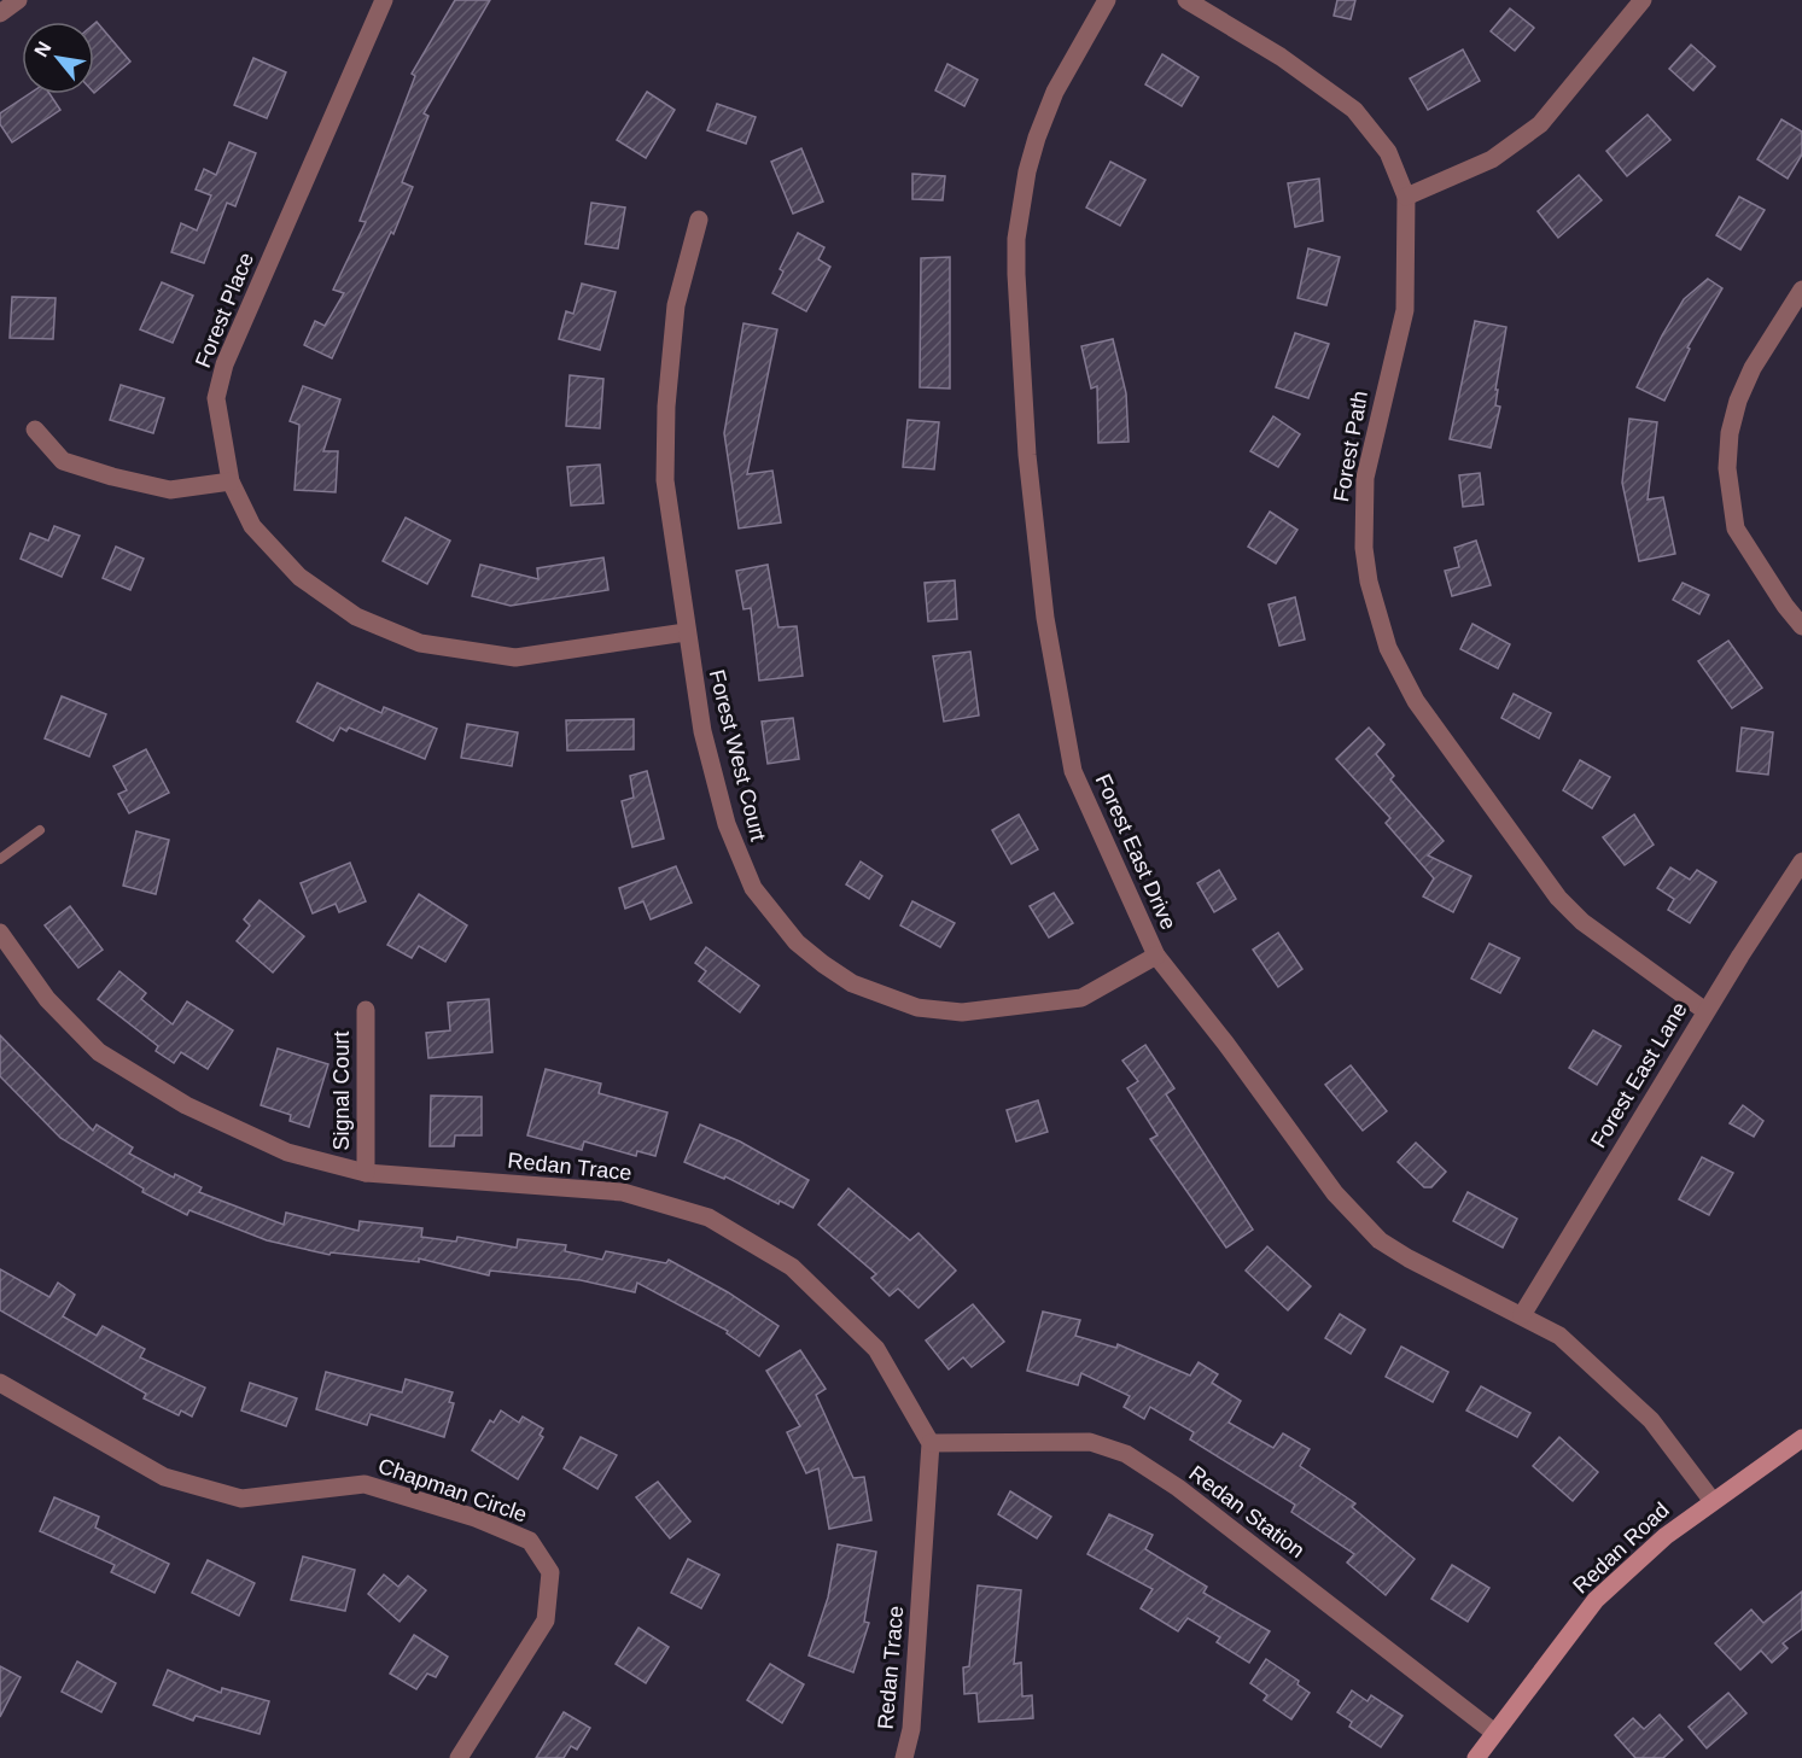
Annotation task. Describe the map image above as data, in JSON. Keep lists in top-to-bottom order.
{
  "streets": {
    "main road": ["Redan Road"],
    "street": [
      "Forest Place",
      "Forest Path",
      "Forest West Court",
      "Forest East Drive",
      "Forest East Lane",
      "Signal Court",
      "Redan Trace",
      "Chapman Circle",
      "Redan Station"
    ]
  },
  "crossings": [
    ["Forest Place", "Forest West Court"],
    ["Forest Path", "Forest East Lane"],
    ["Forest West Court", "Forest East Drive"],
    ["Forest East Drive", "Forest East Lane"],
    ["Forest East Drive", "Redan Road"],
    ["Signal Court", "Redan Trace"],
    ["Redan Trace", "Redan Station"],
    ["Redan Station", "Redan Road"]
  ],
  "north": "top left"
}
